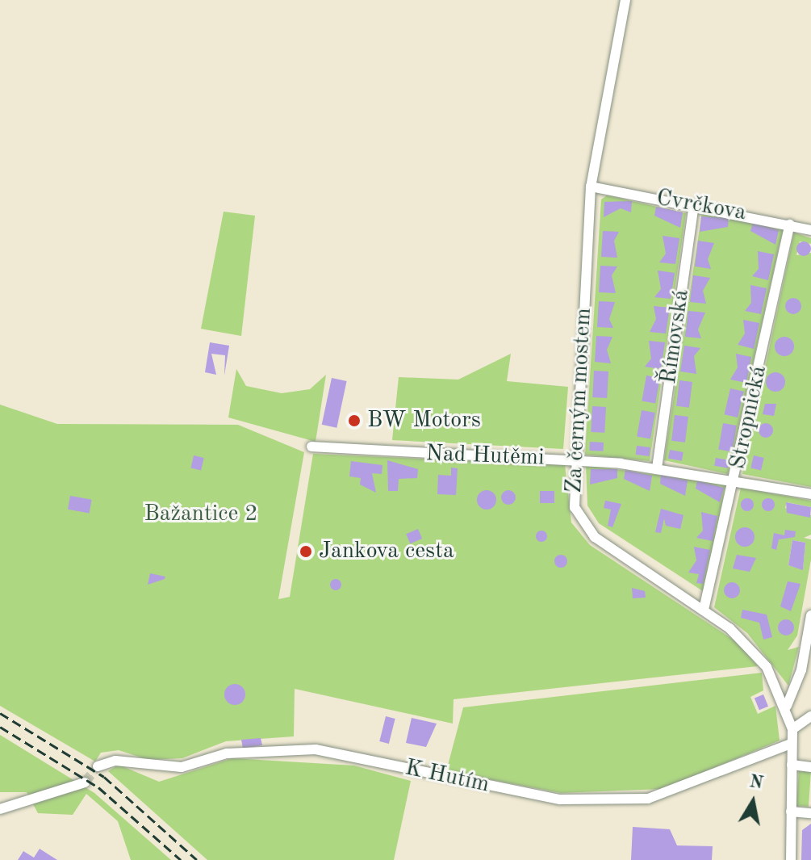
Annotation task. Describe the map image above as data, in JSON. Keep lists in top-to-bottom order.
{
  "streets": {
    "street": [
      "Cvrčkova",
      "Římovská",
      "Za černým mostem",
      "Stropnická",
      "Nad Hutěmi",
      "K Hutím"
    ]
  },
  "crossings": [
    ["Cvrčkova", "Římovská"],
    ["Cvrčkova", "Za černým mostem"],
    ["Cvrčkova", "Stropnická"],
    ["Římovská", "Nad Hutěmi"],
    ["Za černým mostem", "Stropnická"],
    ["Za černým mostem", "Nad Hutěmi"],
    ["Za černým mostem", "K Hutím"],
    ["Stropnická", "Nad Hutěmi"]
  ],
  "parks": ["Bažantice 2"],
  "places": ["BW Motors", "Jankova cesta"],
  "north": "top"
}
